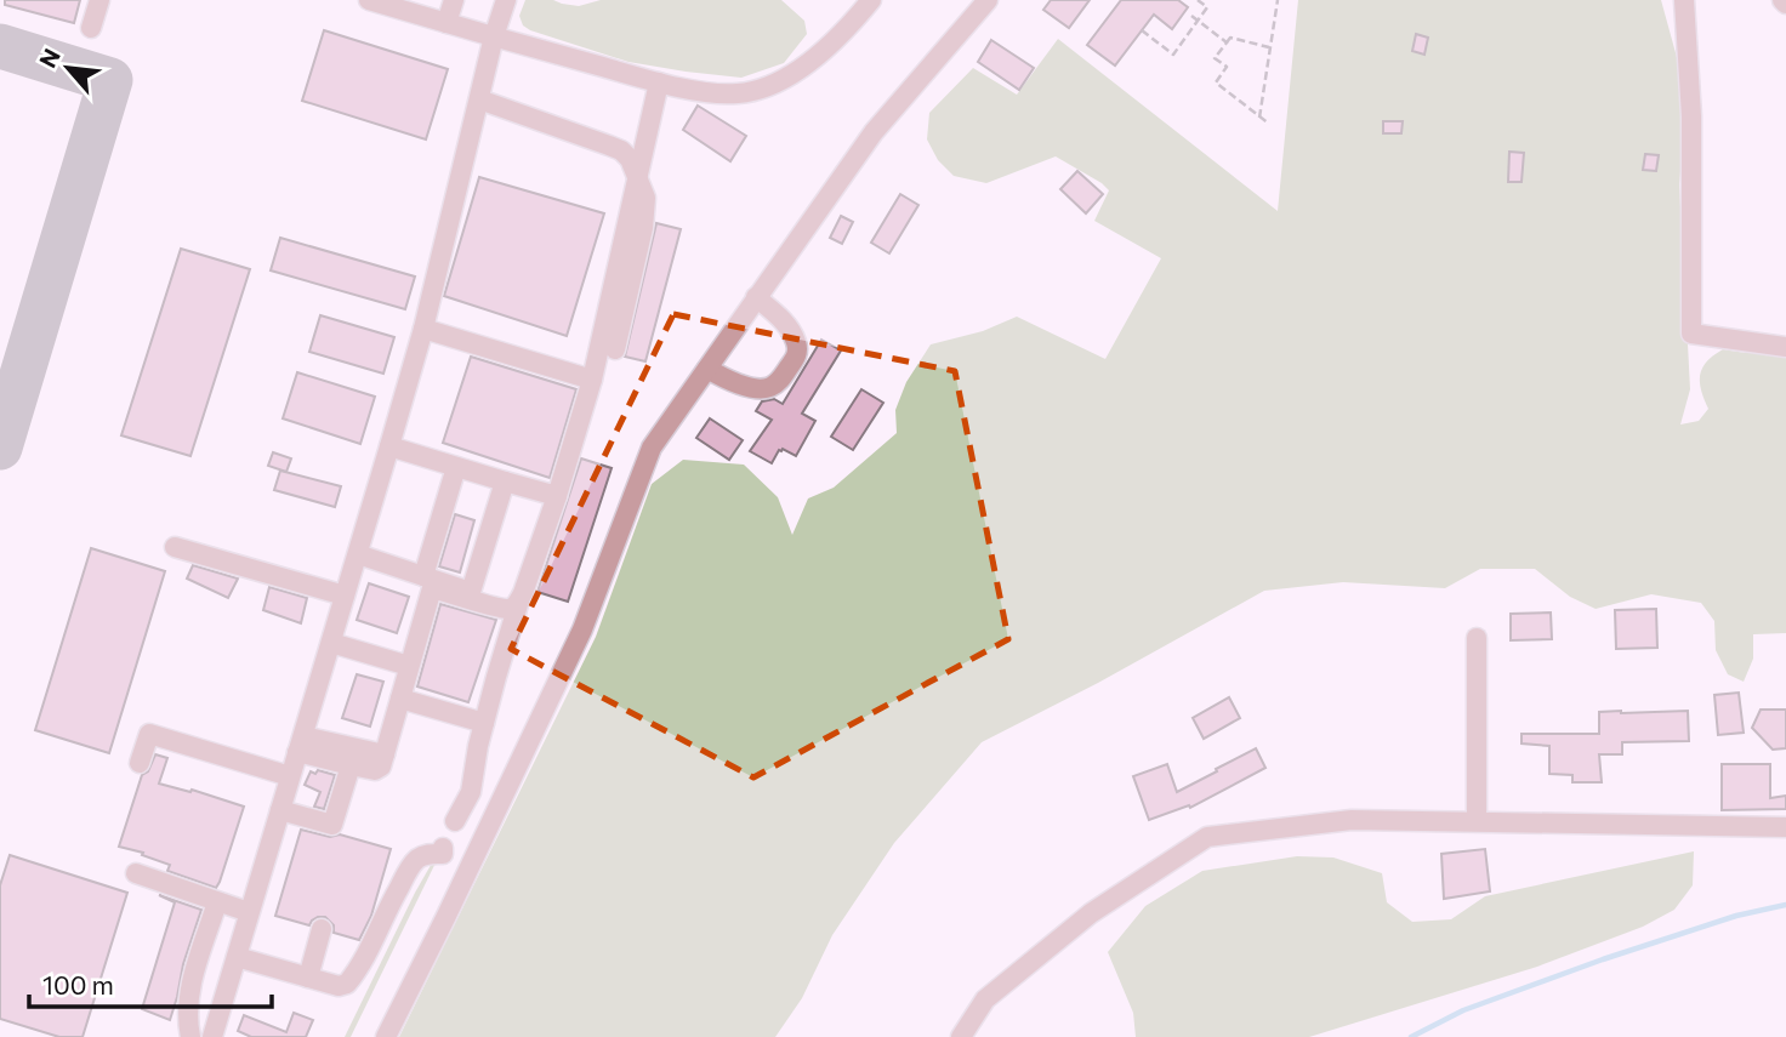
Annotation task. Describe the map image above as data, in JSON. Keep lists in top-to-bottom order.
{
  "scale_bar": "100 m",
  "north": "top left"
}
